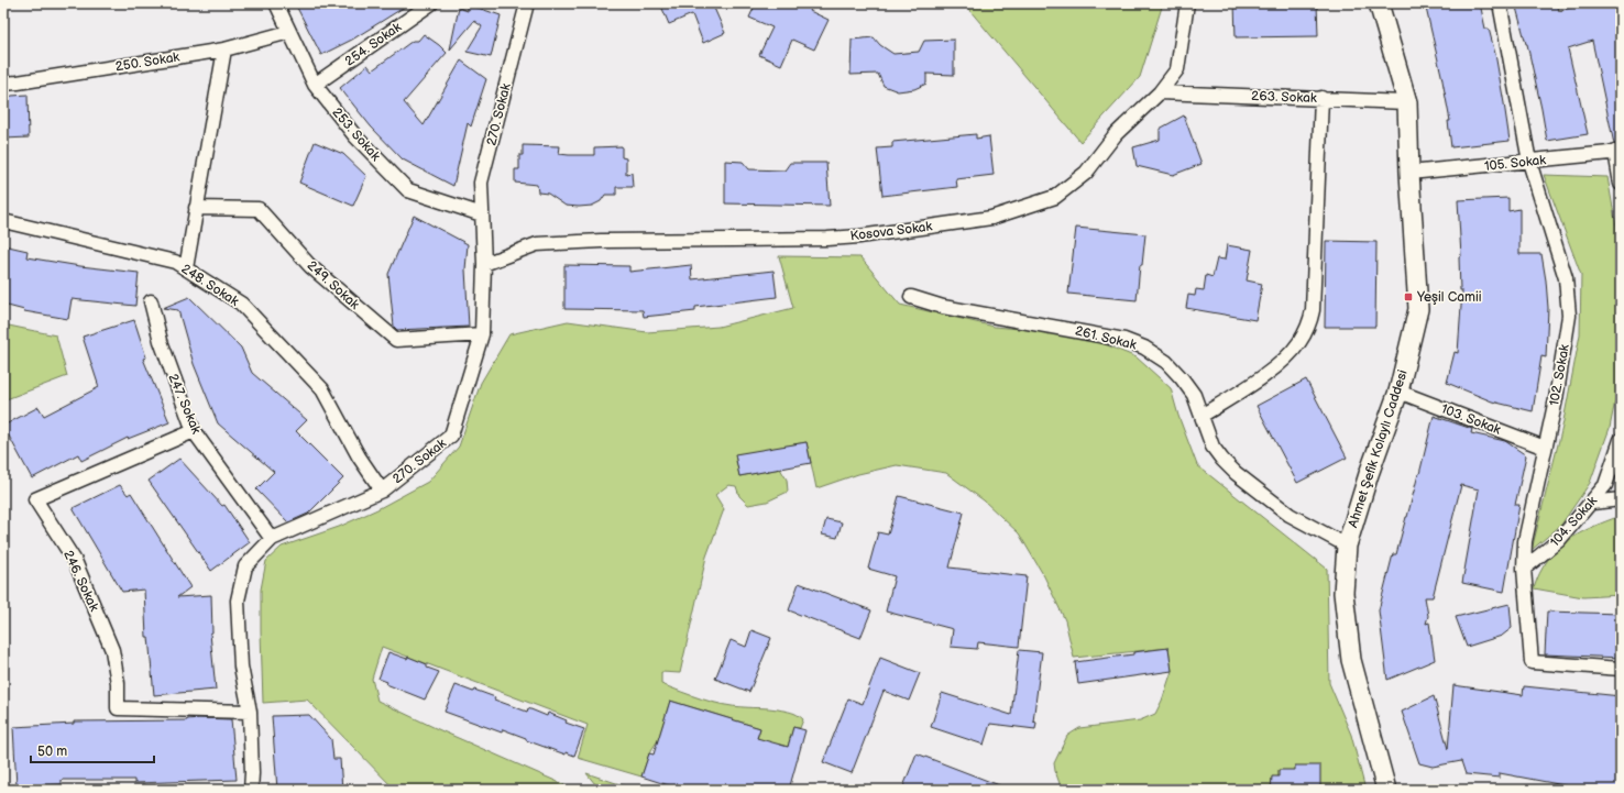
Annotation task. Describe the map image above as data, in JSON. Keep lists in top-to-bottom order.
{
  "streets": {
    "main road": ["Ahmet Şefik Kolaylı Caddesi"],
    "street": [
      "254. Sokak",
      "250. Sokak",
      "263. Sokak",
      "270. Sokak",
      "253. Sokak",
      "105. Sokak",
      "Kosova Sokak",
      "248. Sokak",
      "249. Sokak",
      "261. Sokak",
      "102. Sokak",
      "247. Sokak",
      "103. Sokak",
      "104. Sokak",
      "246. Sokak"
    ]
  },
  "crossings": [
    ["254. Sokak", "253. Sokak"],
    ["250. Sokak", "253. Sokak"],
    ["263. Sokak", "Kosova Sokak"],
    ["263. Sokak", "Ahmet Şefik Kolaylı Caddesi"],
    ["270. Sokak", "253. Sokak"],
    ["270. Sokak", "Kosova Sokak"],
    ["270. Sokak", "248. Sokak"],
    ["270. Sokak", "249. Sokak"],
    ["270. Sokak", "247. Sokak"],
    ["270. Sokak", "246. Sokak"],
    ["105. Sokak", "102. Sokak"],
    ["105. Sokak", "Ahmet Şefik Kolaylı Caddesi"],
    ["261. Sokak", "Ahmet Şefik Kolaylı Caddesi"],
    ["102. Sokak", "103. Sokak"],
    ["102. Sokak", "104. Sokak"],
    ["247. Sokak", "246. Sokak"],
    ["103. Sokak", "Ahmet Şefik Kolaylı Caddesi"]
  ],
  "places": {
    "transit": ["Yeşil Camii"]
  },
  "scale_bar": "50 m"
}
